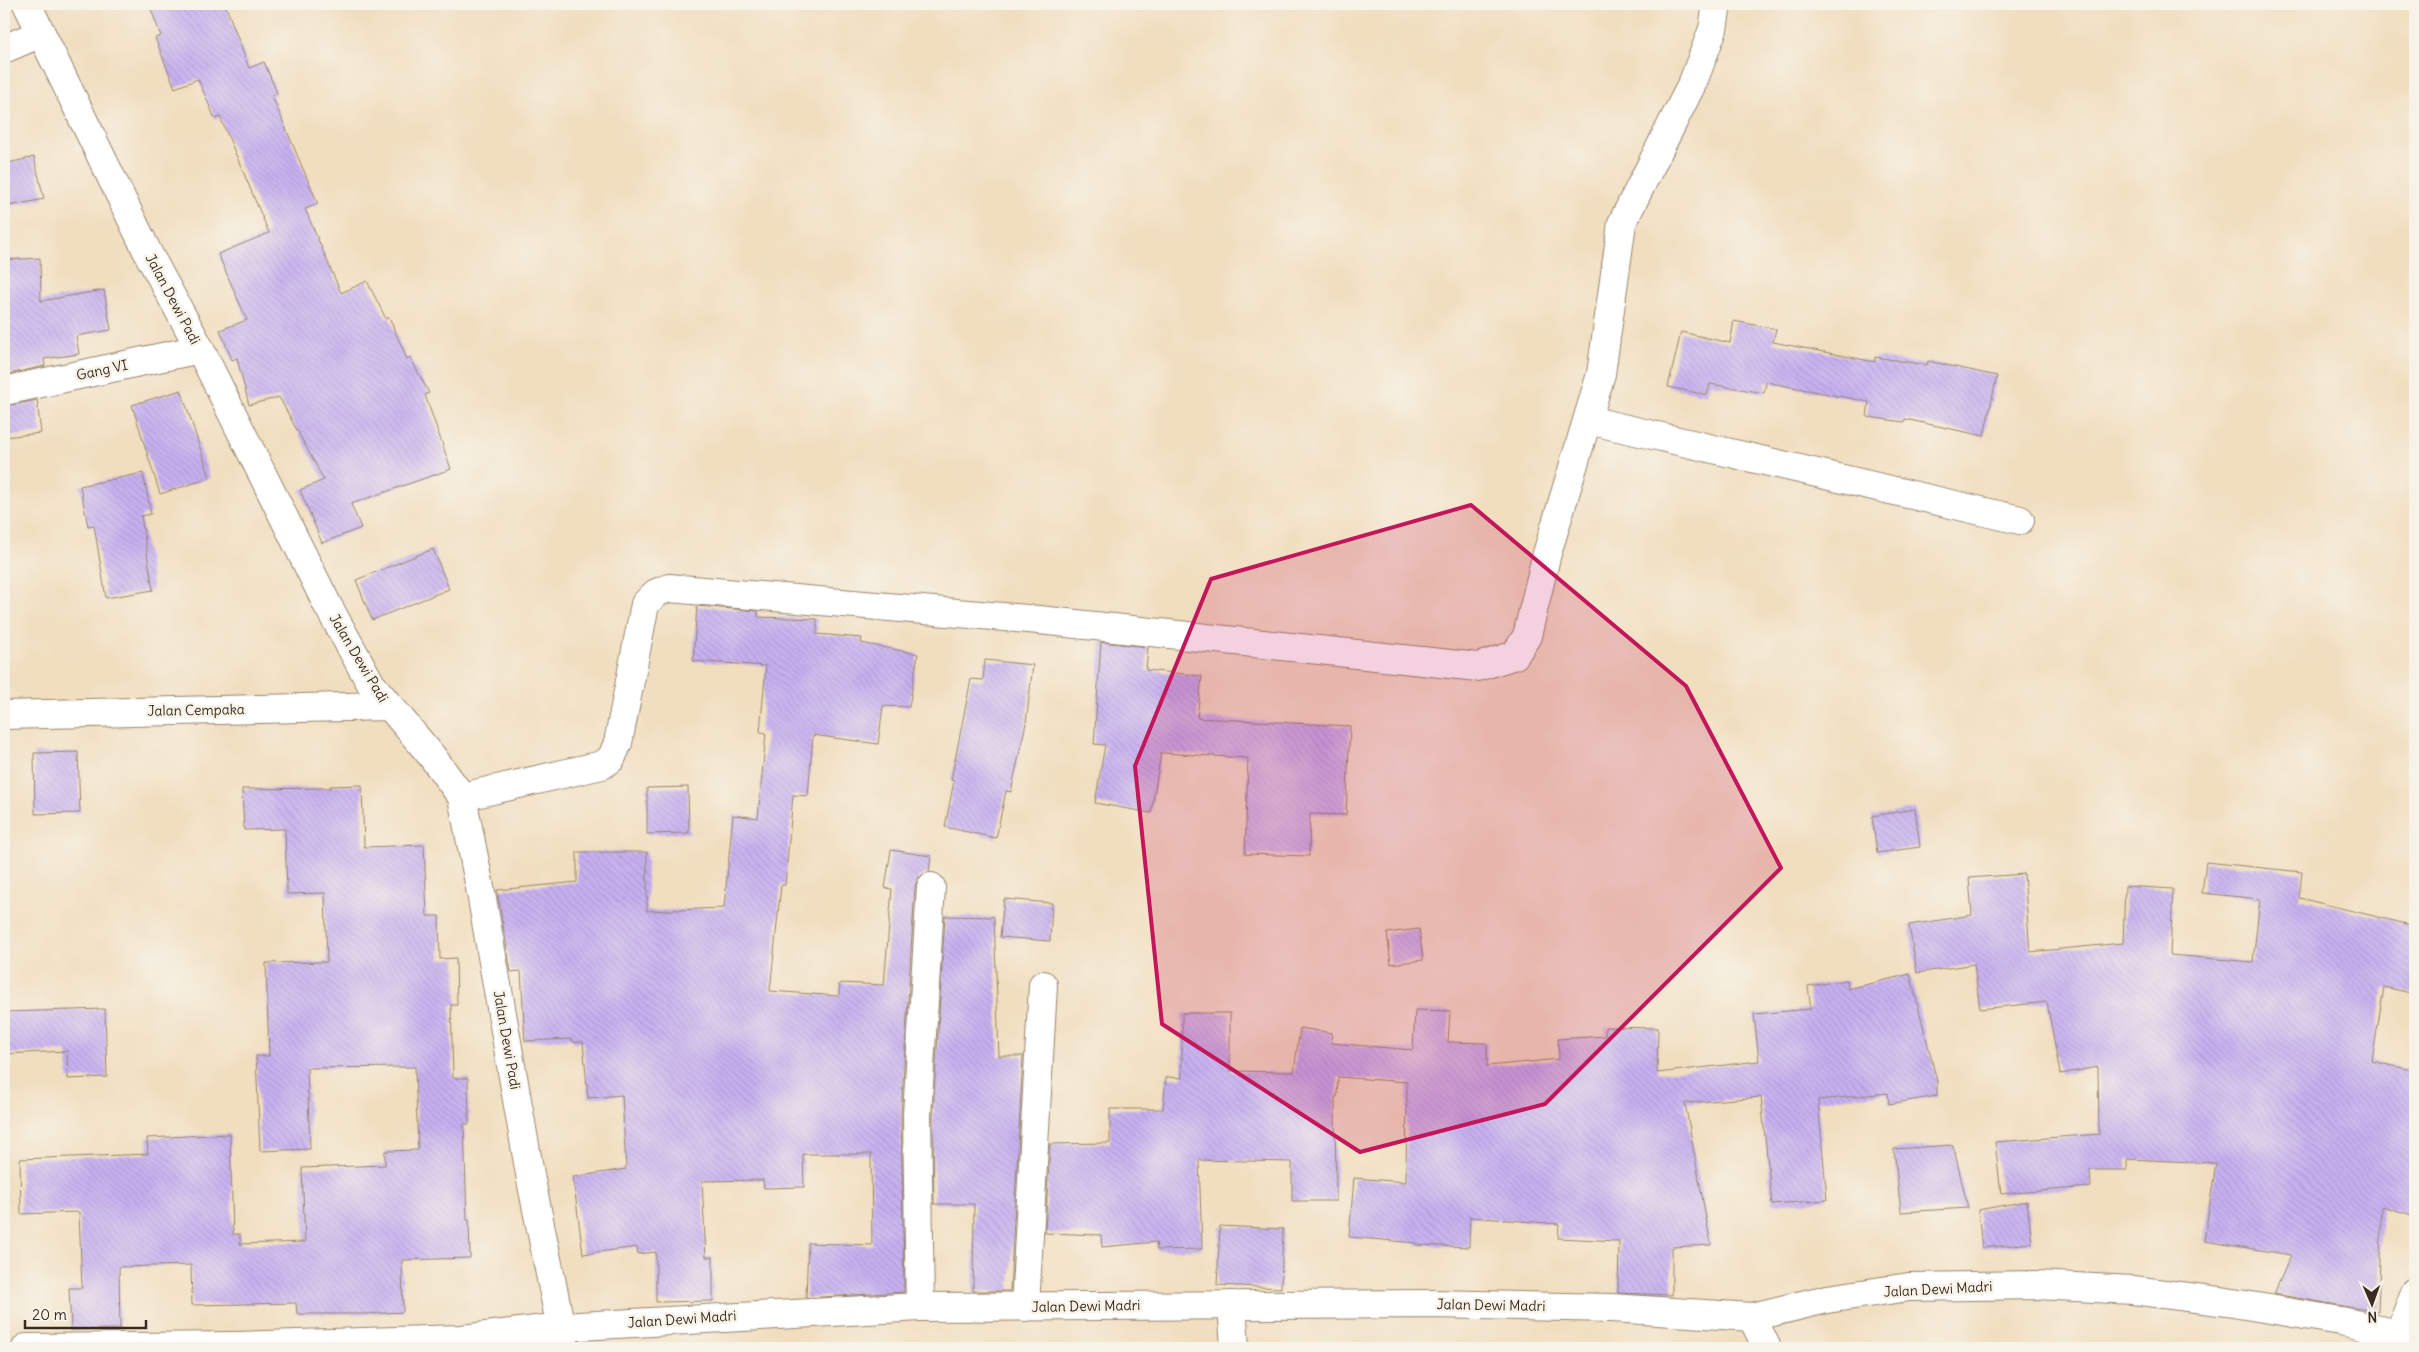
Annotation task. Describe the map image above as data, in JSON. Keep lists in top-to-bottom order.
{
  "streets": {
    "street": [
      "Jalan Dewi Padi",
      "Gang VI",
      "Jalan Cempaka",
      "Jalan Dewi Madri"
    ]
  },
  "crossings": [
    ["Jalan Dewi Padi", "Gang VI"],
    ["Jalan Dewi Padi", "Jalan Cempaka"],
    ["Jalan Dewi Padi", "Jalan Dewi Madri"]
  ],
  "scale_bar": "20 m",
  "north": "bottom"
}
